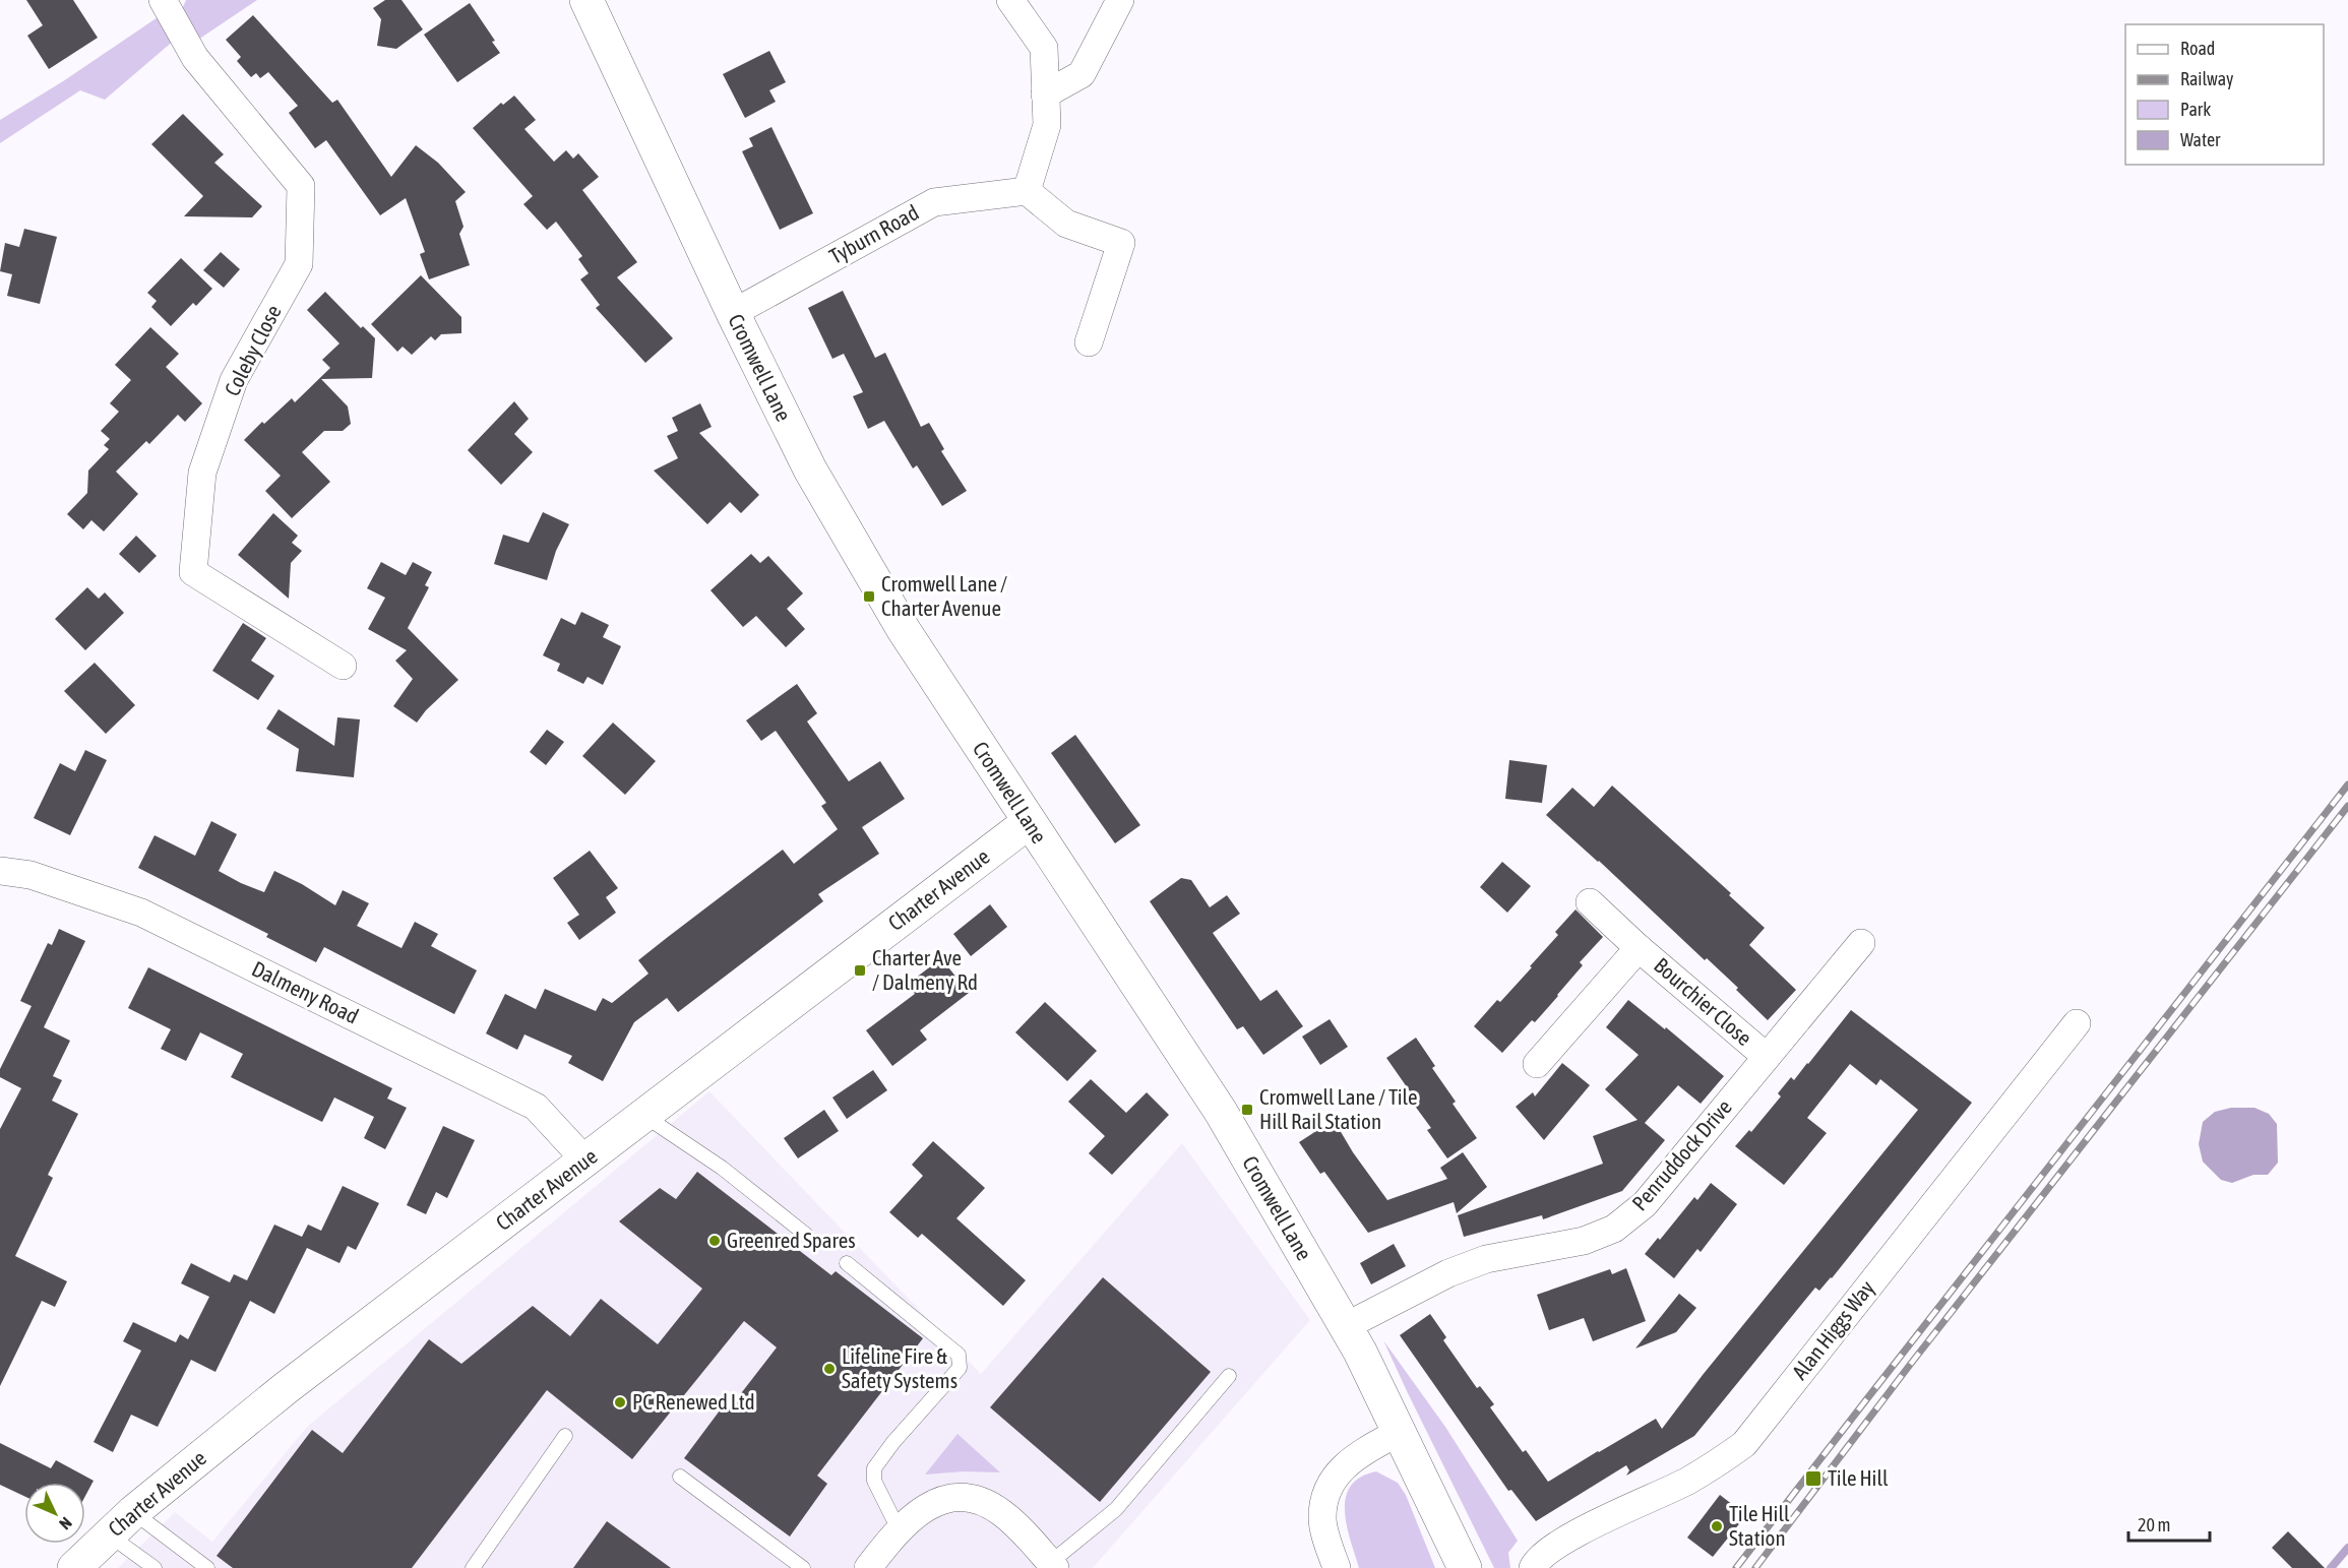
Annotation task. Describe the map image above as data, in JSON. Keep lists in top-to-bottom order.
{
  "streets": {
    "street": [
      "Tyburn Road",
      "Coleby Close",
      "Cromwell Lane",
      "Charter Avenue",
      "Dalmeny Road",
      "Bourchier Close",
      "Penruddock Drive",
      "Alan Higgs Way"
    ]
  },
  "crossings": [
    ["Tyburn Road", "Cromwell Lane"],
    ["Cromwell Lane", "Charter Avenue"],
    ["Cromwell Lane", "Penruddock Drive"],
    ["Charter Avenue", "Dalmeny Road"],
    ["Bourchier Close", "Penruddock Drive"]
  ],
  "places": {
    "transit": [
      "Cromwell Lane / Charter Avenue",
      "Charter Ave / Dalmeny Rd",
      "Cromwell Lane / Tile Hill Rail Station",
      "Tile Hill"
    ],
    "other": [
      "Greenred Spares",
      "Lifeline Fire & Safety Systems",
      "PC Renewed Ltd",
      "Tile Hill Station"
    ]
  },
  "legend": [
    "Road",
    "Railway",
    "Park",
    "Water"
  ],
  "scale_bar": "20 m",
  "north": "bottom right"
}
